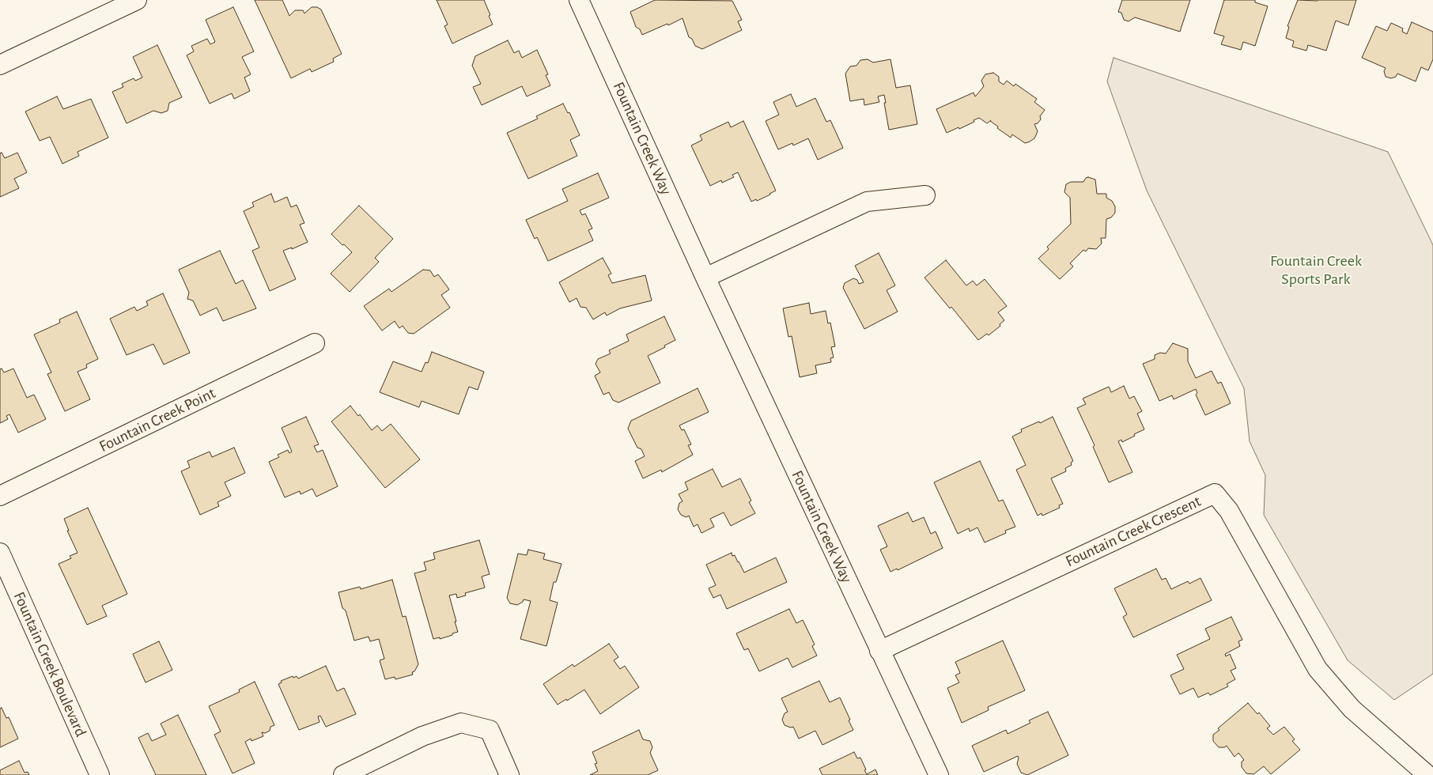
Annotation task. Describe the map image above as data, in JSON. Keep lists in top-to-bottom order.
{
  "streets": {
    "street": [
      "Fountain Creek Way",
      "Fountain Creek Point",
      "Fountain Creek Crescent",
      "Fountain Creek Boulevard"
    ]
  },
  "crossings": [
    ["Fountain Creek Way", "Fountain Creek Crescent"]
  ],
  "parks": ["Fountain Creek Sports Park"]
}
